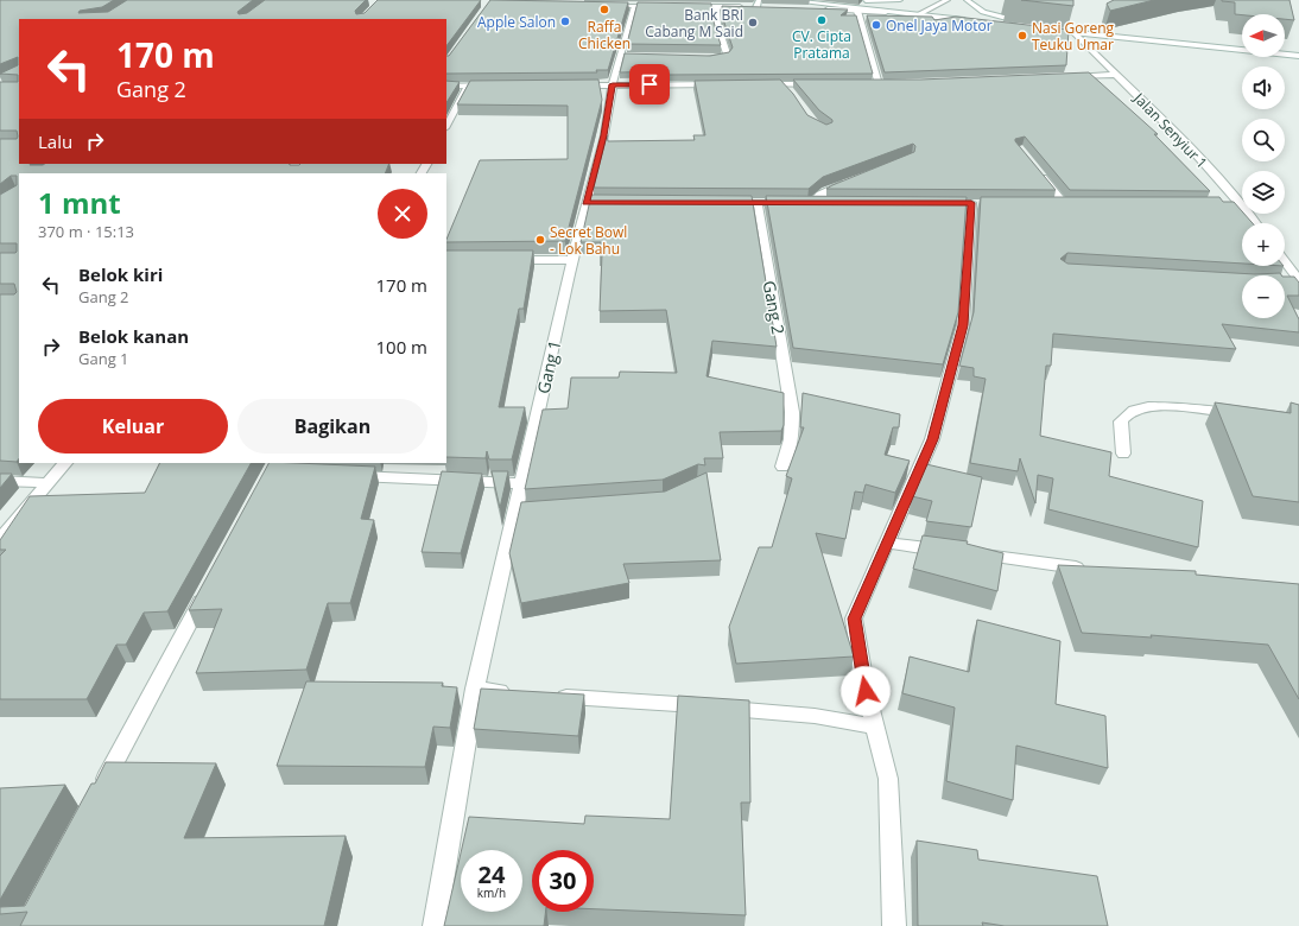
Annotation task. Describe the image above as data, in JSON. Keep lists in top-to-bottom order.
{
  "streets": {
    "street": ["Jalan Senyiur 1", "Gang 2", "Gang 1"]
  },
  "places": [
    "Raffa Chicken",
    "CV. Cipta Pratama",
    "Apple Salon",
    "Bank BRI Cabang M Said",
    "Onel Jaya Motor",
    "Nasi Goreng Teuku Umar",
    "Secret Bowl - Lok Bahu"
  ],
  "north": "left",
  "page": {
    "map_buttons": ["+", "−"],
    "turn": ["170 m", "Gang 2"],
    "then": "Lalu",
    "heading": ["1 mnt", "370 m · 15:13"],
    "list": [
      {
        "name": "Belok kiri",
        "note": "Gang 2",
        "value": "170 m"
      },
      {
        "name": "Belok kanan",
        "note": "Gang 1",
        "value": "100 m"
      }
    ],
    "buttons": ["Keluar", "Bagikan"],
    "speed": "24 km/h",
    "limit": "30"
  }
}
